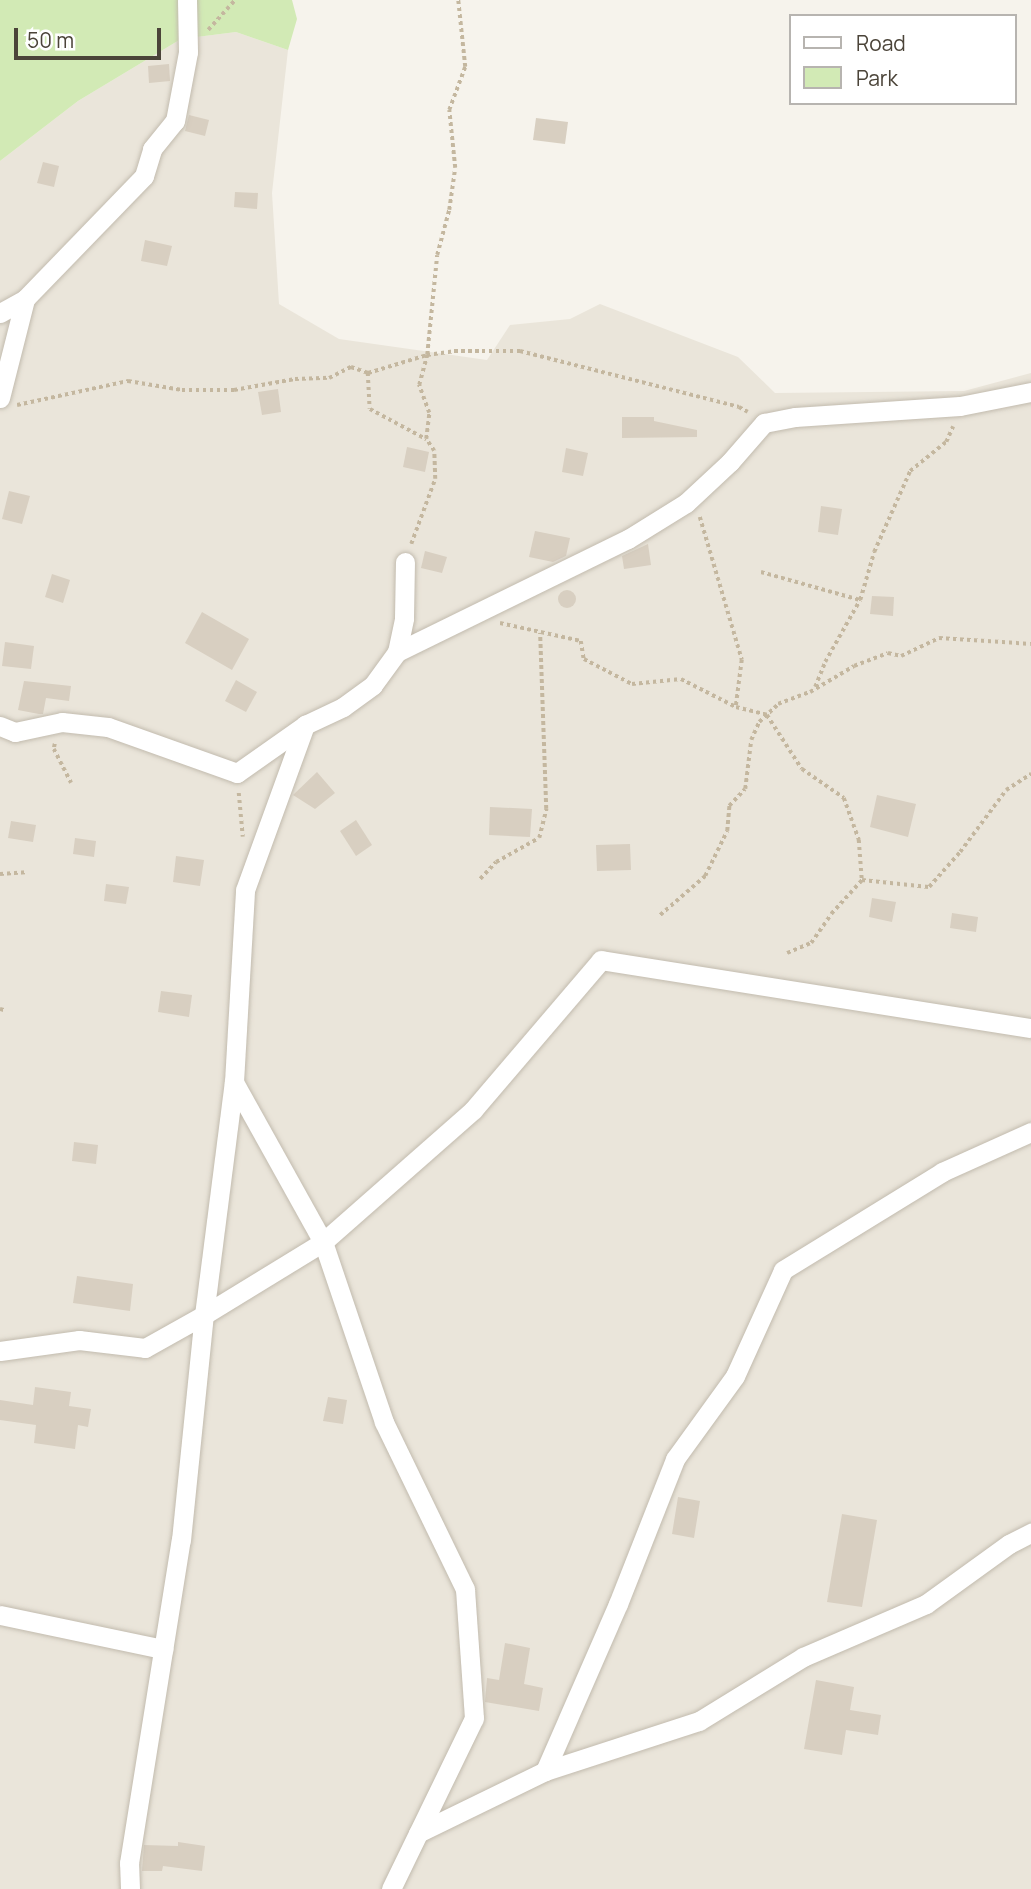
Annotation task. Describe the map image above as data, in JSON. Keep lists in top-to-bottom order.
{
  "legend": ["Road", "Park"],
  "scale_bar": "50 m"
}
